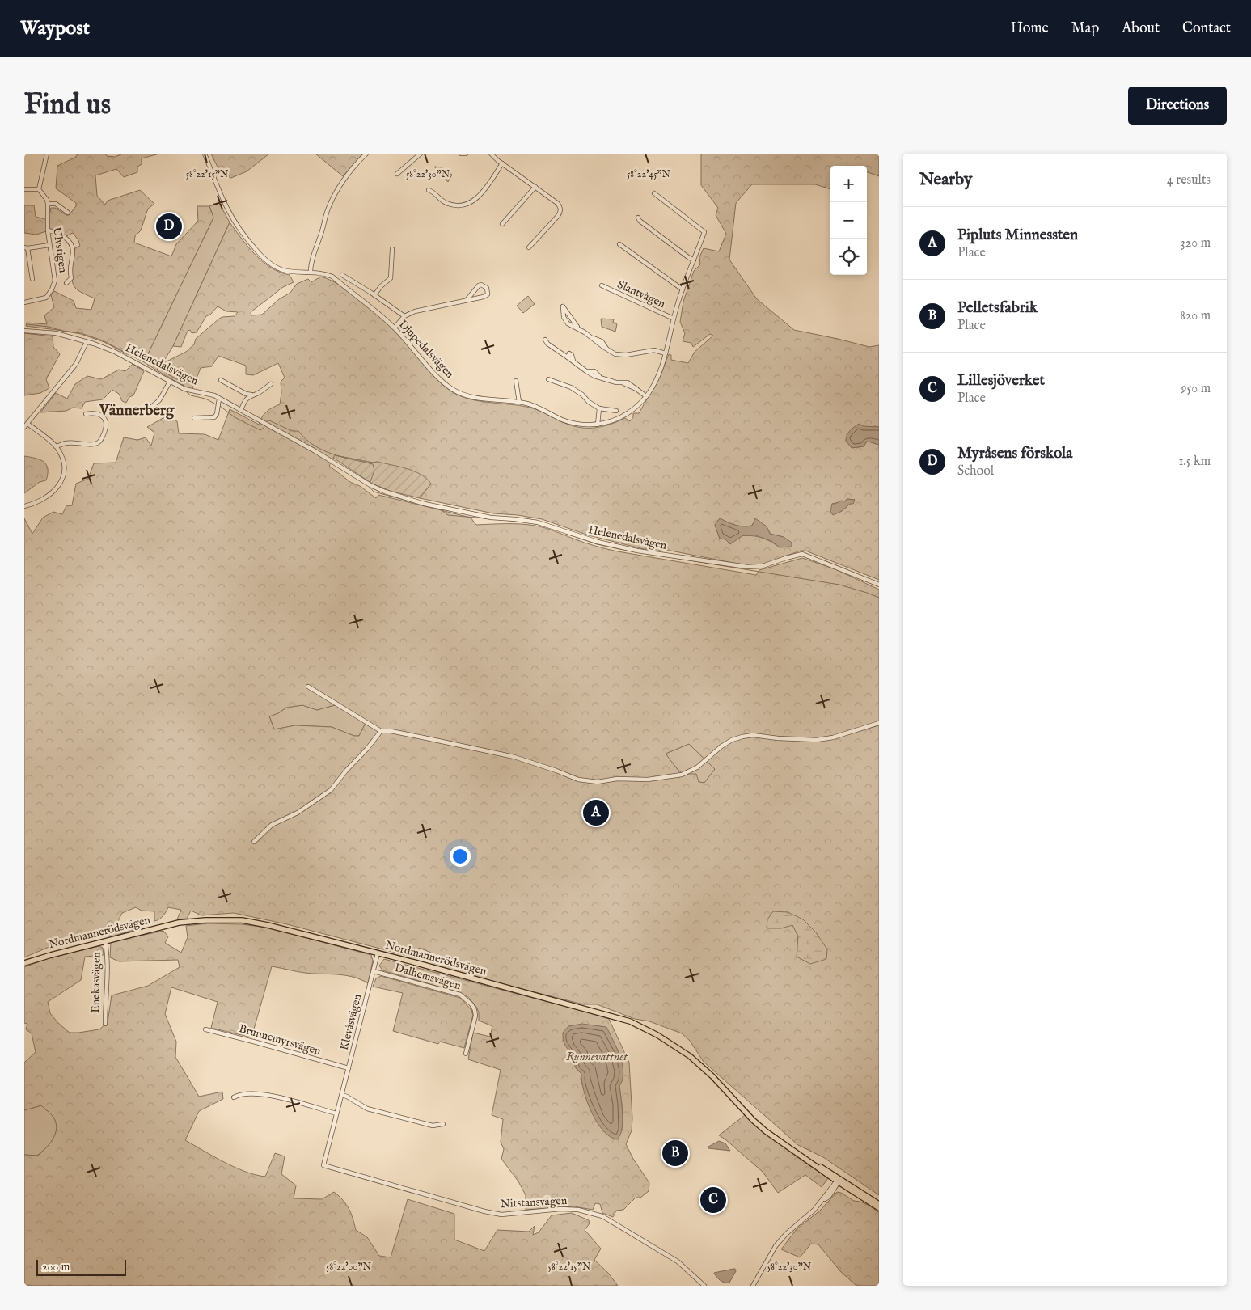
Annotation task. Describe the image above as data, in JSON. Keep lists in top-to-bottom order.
{
  "streets": {
    "main road": ["Nordmannerödsvägen"],
    "street": [
      "Ulvstigen",
      "Slantvägen",
      "Djupedalsvägen",
      "Helenedalsvägen",
      "Dalhemsvägen",
      "Enekasvägen",
      "Klevåsvägen",
      "Brunnemyrsvägen",
      "Nitstansvägen"
    ]
  },
  "crossings": [
    ["Slantvägen", "Djupedalsvägen"],
    ["Nordmannerödsvägen", "Enekasvägen"],
    ["Nordmannerödsvägen", "Klevåsvägen"],
    ["Dalhemsvägen", "Klevåsvägen"],
    ["Klevåsvägen", "Brunnemyrsvägen"],
    ["Klevåsvägen", "Nitstansvägen"]
  ],
  "districts": ["Vännerberg"],
  "water": ["Runnevattnet"],
  "scale_bar": "200 m",
  "page": {
    "header": "Waypost",
    "nav": [
      "Home",
      "Map",
      "About",
      "Contact"
    ],
    "buttons": "Directions",
    "title": "Find us",
    "heading": ["Nearby", "4 results"],
    "map_buttons": ["+", "−"],
    "list": [
      {
        "mark": "A",
        "name": "Pipluts Minnessten",
        "note": "Place",
        "value": "320 m"
      },
      {
        "mark": "B",
        "name": "Pelletsfabrik",
        "note": "Place",
        "value": "820 m"
      },
      {
        "mark": "C",
        "name": "Lillesjöverket",
        "note": "Place",
        "value": "950 m"
      },
      {
        "mark": "D",
        "name": "Myråsens förskola",
        "note": "School",
        "value": "1.5 km"
      }
    ],
    "pins": [
      "D",
      "A",
      "B",
      "C"
    ],
    "scale": "200 m"
  },
  "coordinates": [
    "58°22'15\"N",
    "58°22'30\"N",
    "58°22'45\"N",
    "58°22'00\"N"
  ]
}
